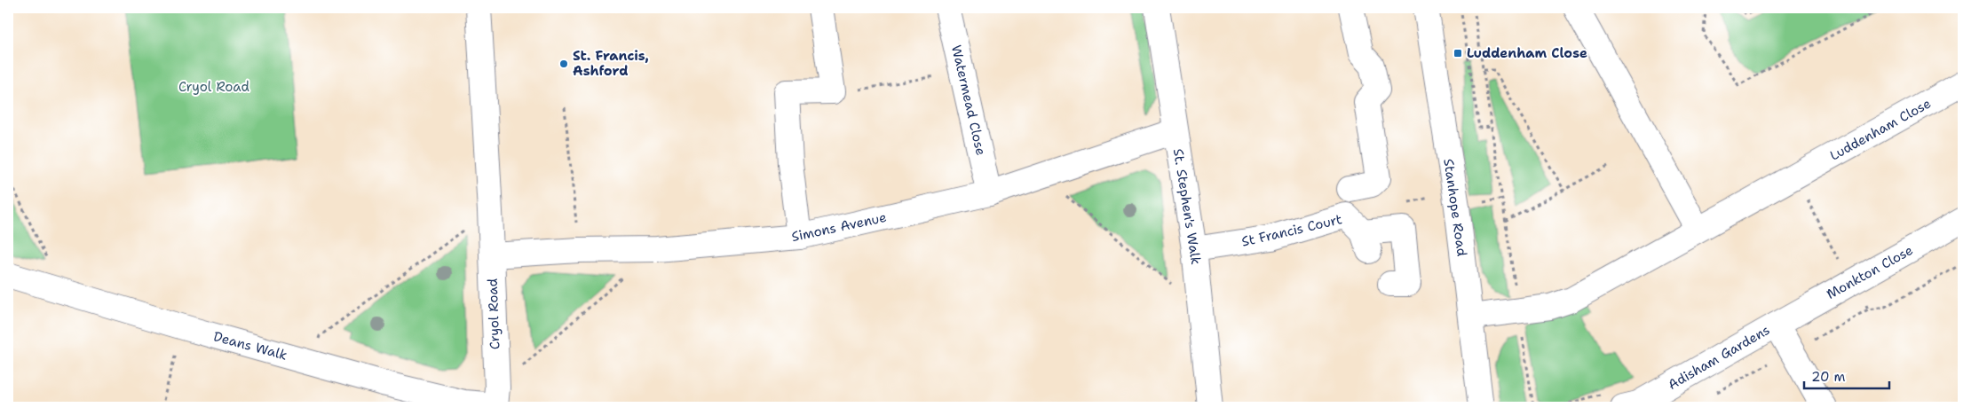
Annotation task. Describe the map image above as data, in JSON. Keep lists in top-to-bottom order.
{
  "streets": {
    "street": [
      "Watermead Close",
      "Luddenham Close",
      "St. Stephen's Walk",
      "Stanhope Road",
      "Simons Avenue",
      "St Francis Court",
      "Monkton Close",
      "Cryol Road",
      "Deans Walk",
      "Adisham Gardens"
    ]
  },
  "crossings": [
    ["Watermead Close", "Simons Avenue"],
    ["Luddenham Close", "Stanhope Road"],
    ["St. Stephen's Walk", "Simons Avenue"],
    ["St. Stephen's Walk", "St Francis Court"],
    ["Simons Avenue", "Cryol Road"],
    ["Monkton Close", "Adisham Gardens"],
    ["Cryol Road", "Deans Walk"]
  ],
  "parks": ["Cryol Road"],
  "places": {
    "transit": ["Luddenham Close"],
    "other": ["St. Francis, Ashford"]
  },
  "scale_bar": "20 m"
}
